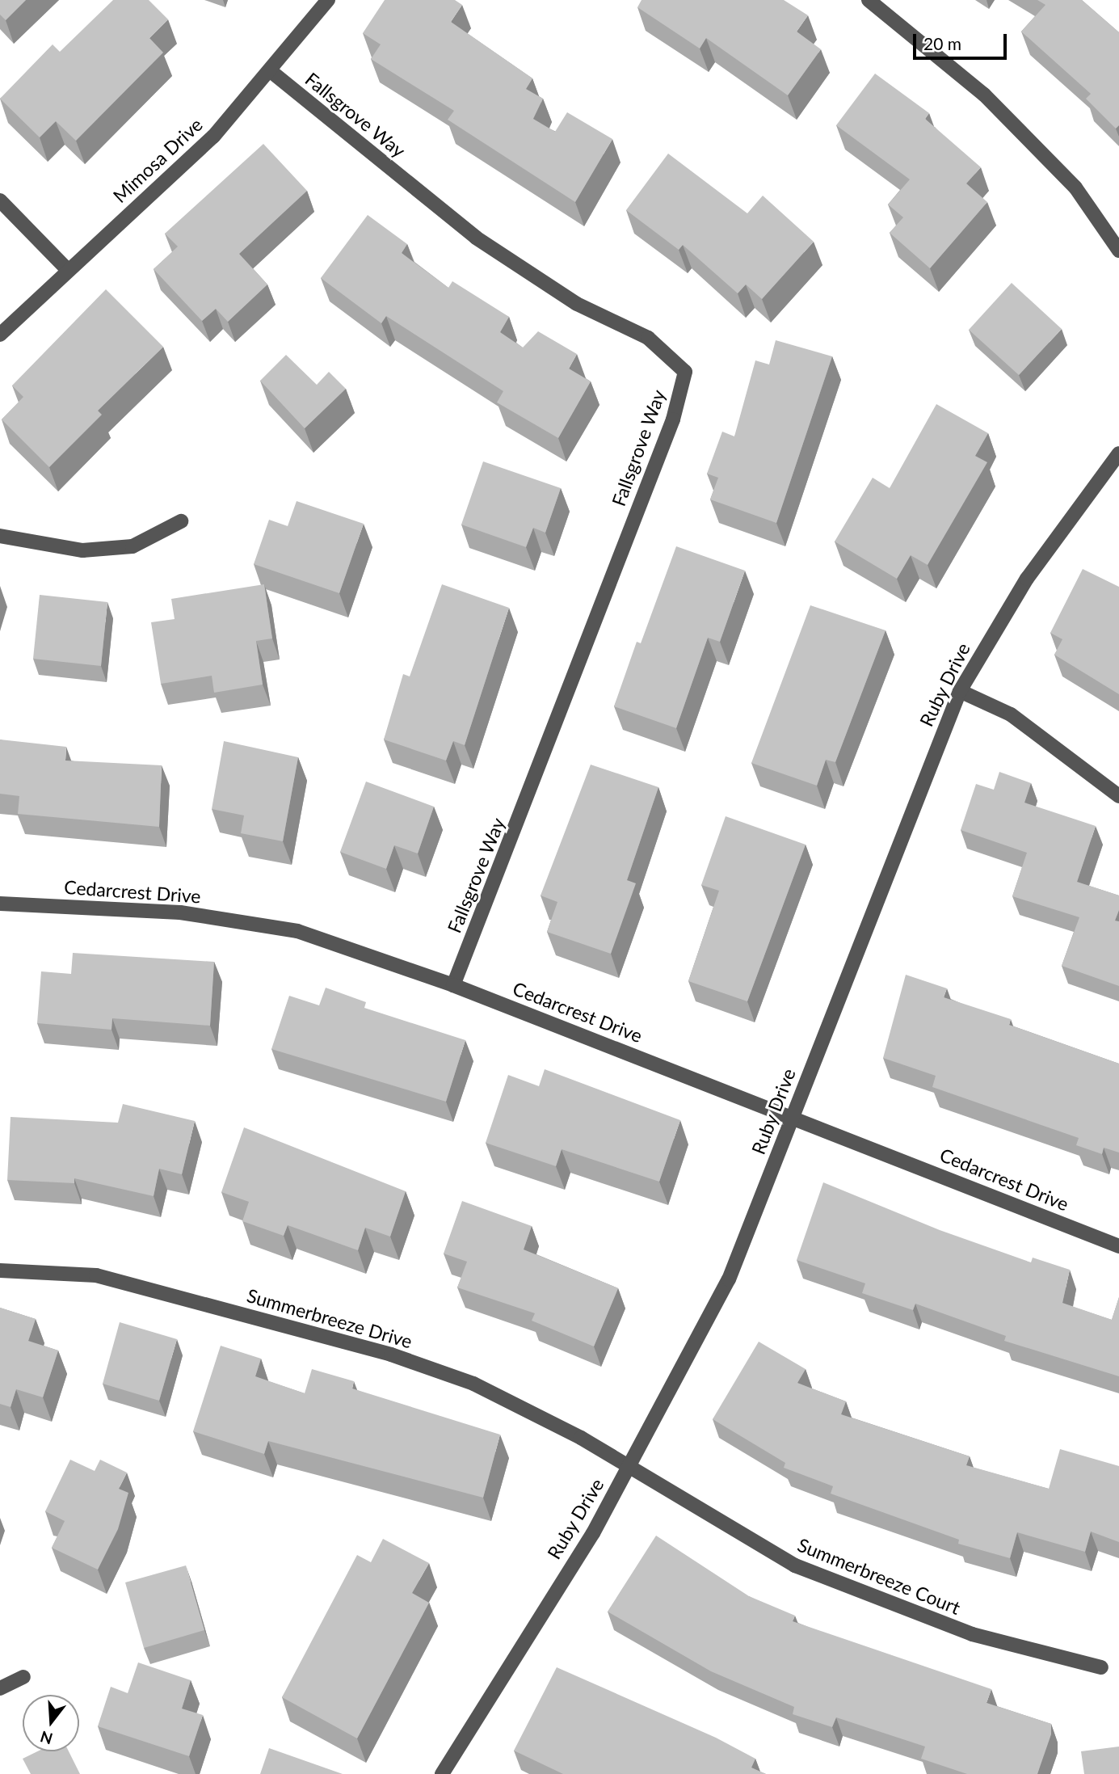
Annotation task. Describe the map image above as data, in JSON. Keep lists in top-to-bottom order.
{
  "streets": {
    "street": [
      "Fallsgrove Way",
      "Mimosa Drive",
      "Ruby Drive",
      "Cedarcrest Drive",
      "Summerbreeze Drive",
      "Summerbreeze Court"
    ]
  },
  "crossings": [
    ["Fallsgrove Way", "Mimosa Drive"],
    ["Fallsgrove Way", "Cedarcrest Drive"],
    ["Ruby Drive", "Cedarcrest Drive"],
    ["Ruby Drive", "Summerbreeze Drive"],
    ["Ruby Drive", "Summerbreeze Court"],
    ["Summerbreeze Drive", "Summerbreeze Court"]
  ],
  "scale_bar": "20 m",
  "north": "bottom"
}
